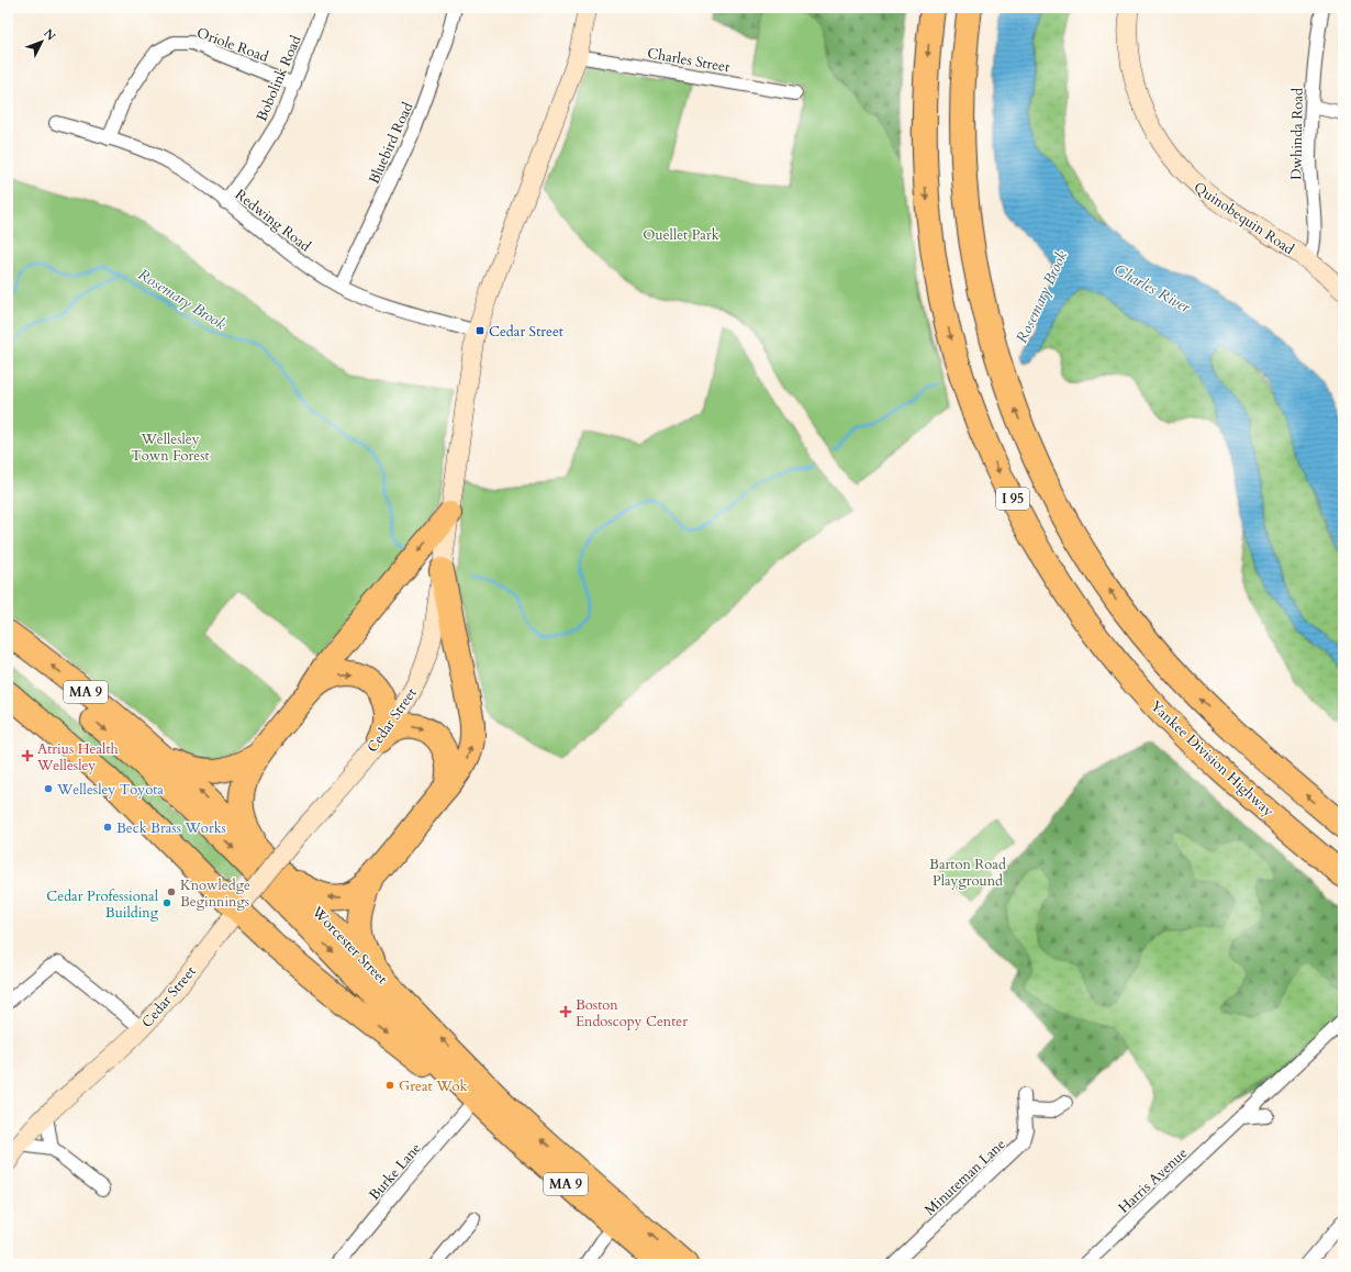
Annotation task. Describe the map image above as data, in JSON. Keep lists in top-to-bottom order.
{
  "streets": {
    "highway": [
      "I 95",
      "MA 9",
      "Yankee Division Highway",
      "Worcester Street"
    ],
    "main road": ["Quinobequin Road", "Cedar Street"],
    "street": [
      "Oriole Road",
      "Charles Street",
      "Bobolink Road",
      "Dwhinda Road",
      "Bluebird Road",
      "Redwing Road",
      "Burke Lane",
      "Minuteman Lane",
      "Harris Avenue"
    ]
  },
  "crossings": [
    ["Oriole Road", "Bobolink Road"],
    ["Oriole Road", "Redwing Road"],
    ["Charles Street", "Cedar Street"],
    ["Bobolink Road", "Redwing Road"],
    ["Dwhinda Road", "Quinobequin Road"],
    ["Bluebird Road", "Redwing Road"],
    ["Redwing Road", "Cedar Street"],
    ["Worcester Street", "Burke Lane"]
  ],
  "water": ["Charles River", "Rosemary Brook"],
  "parks": ["Ouellet Park", "Wellesley Town Forest", "Barton Road Playground"],
  "places": {
    "transit": ["Cedar Street"],
    "health": ["Atrius Health Wellesley", "Boston Endoscopy Center"],
    "other": [
      "Wellesley Toyota",
      "Beck Brass Works",
      "Knowledge Beginnings",
      "Cedar Professional Building",
      "Great Wok"
    ]
  },
  "north": "top right"
}
